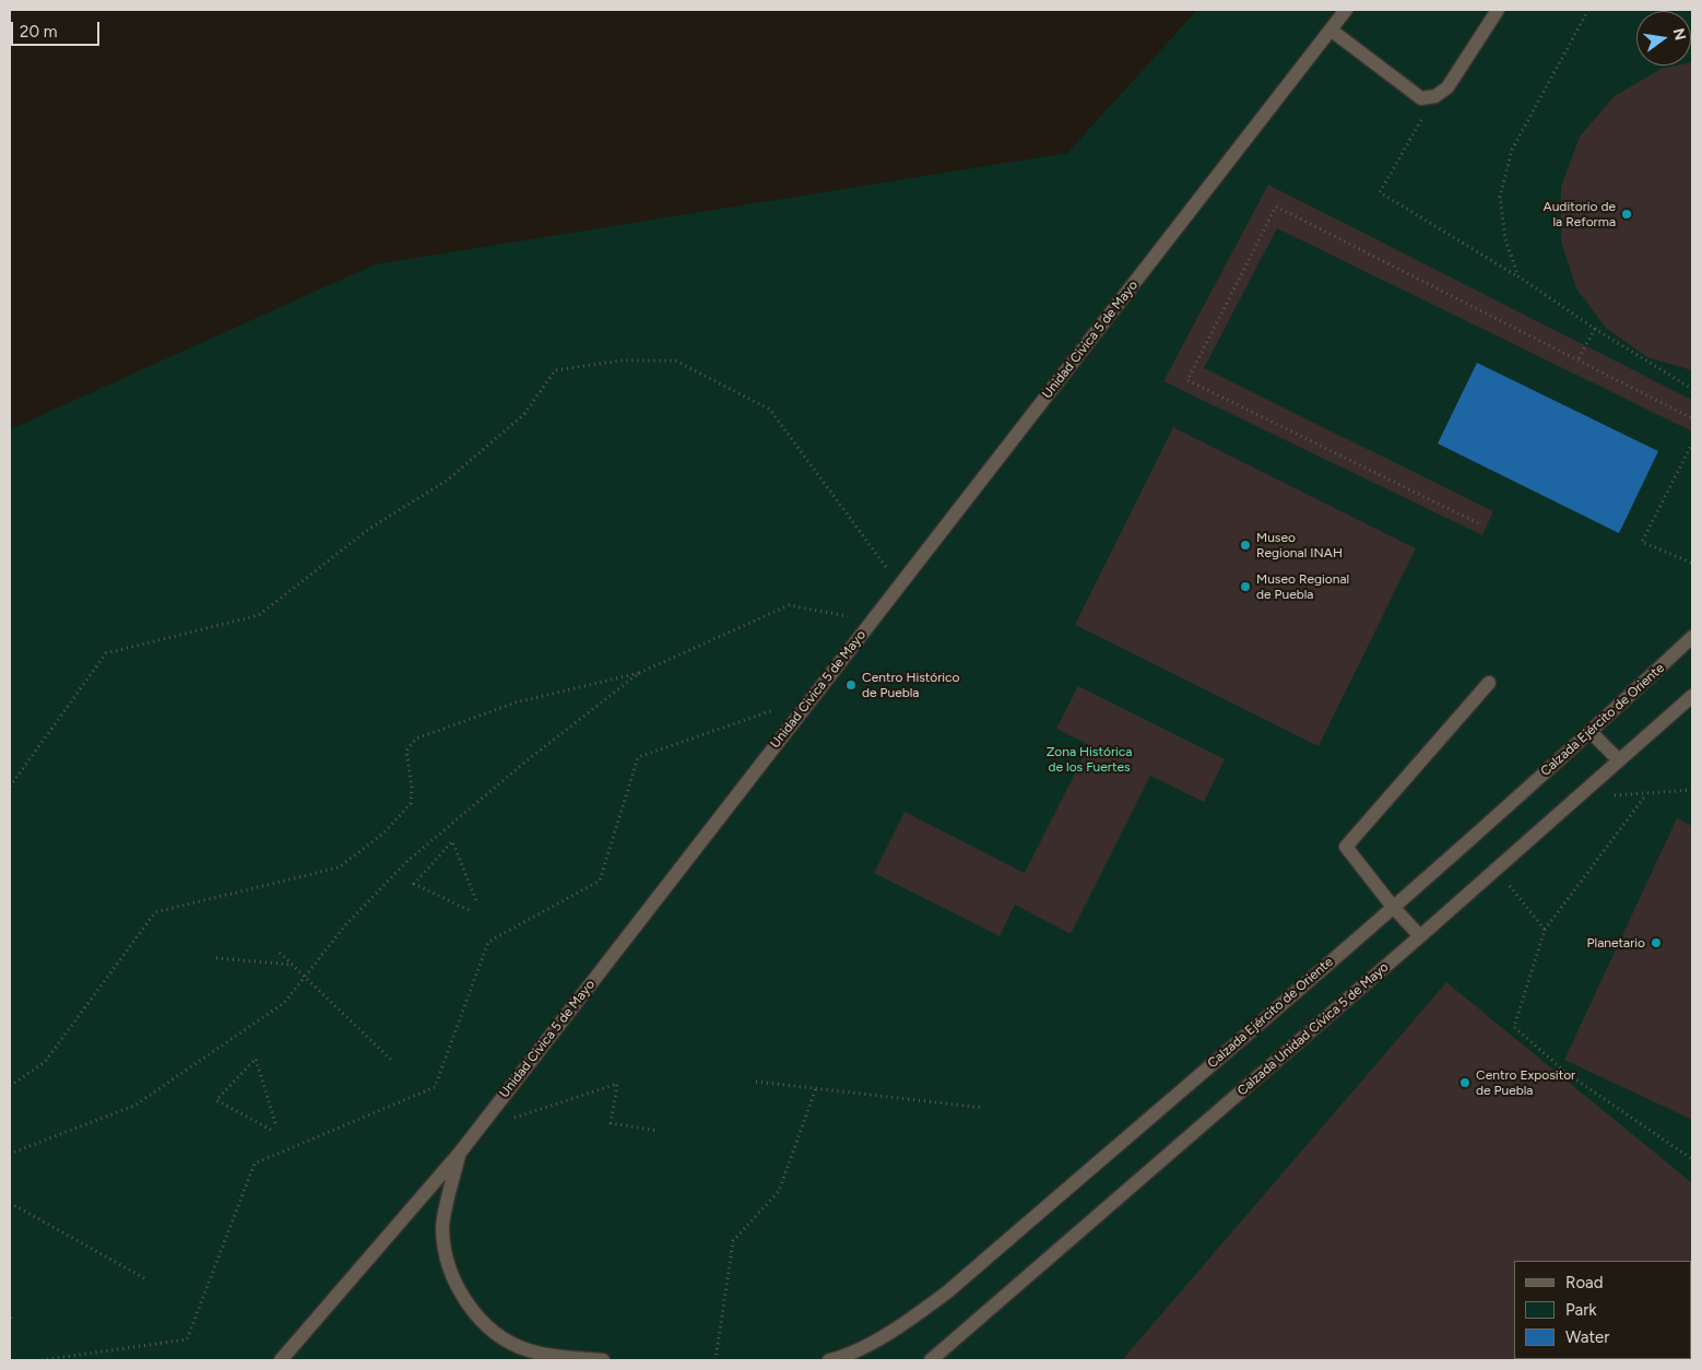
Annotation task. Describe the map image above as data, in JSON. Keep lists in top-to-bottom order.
{
  "streets": {
    "lane": ["Unidad Civica 5 de Mayo", "Calzada Ejército de Oriente", "Calzada Unidad Cívica 5 de Mayo"]
  },
  "parks": ["Zona Histórica de los Fuertes"],
  "places": [
    "Auditorio de la Reforma",
    "Museo Regional INAH",
    "Museo Regional de Puebla",
    "Centro Histórico de Puebla",
    "Planetario",
    "Centro Expositor de Puebla"
  ],
  "legend": ["Road", "Park", "Water"],
  "scale_bar": "20 m",
  "north": "right"
}
